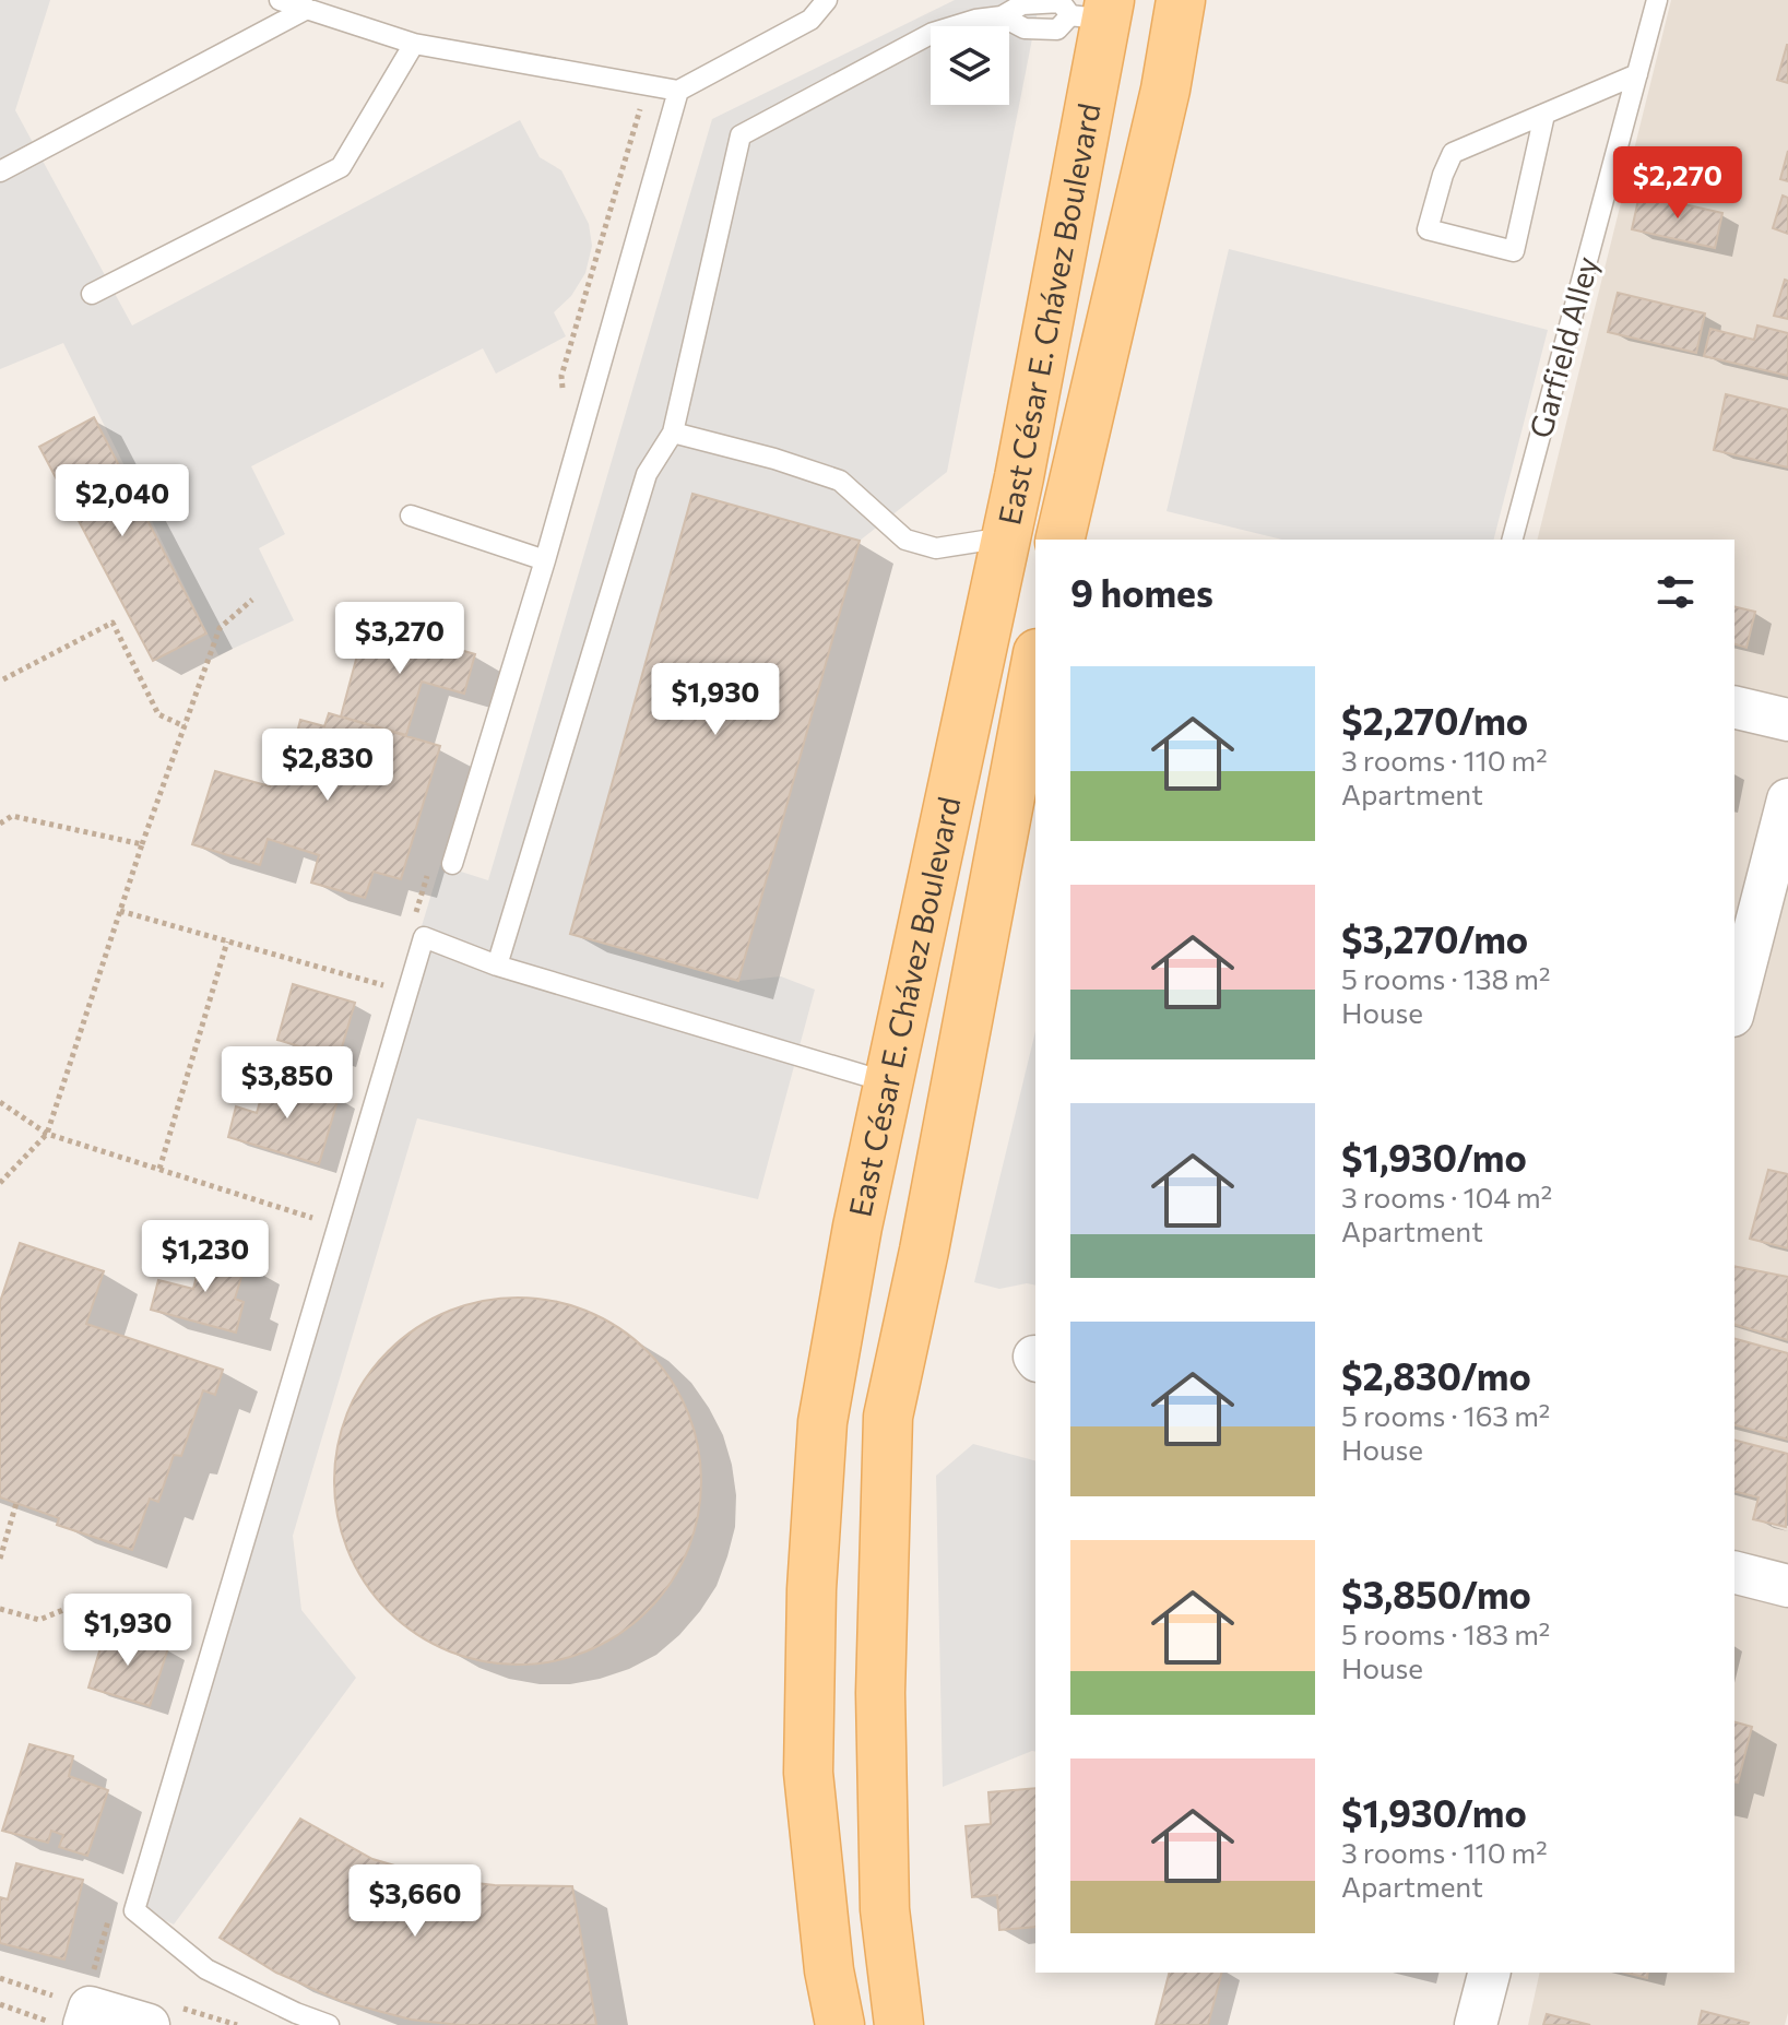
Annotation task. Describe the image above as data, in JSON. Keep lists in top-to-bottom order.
{
  "streets": {
    "main road": ["East César E. Chávez Boulevard"],
    "lane": ["Garfield Alley"]
  },
  "page": {
    "price": [
      "$2,270",
      "$2,040",
      "$3,270",
      "$1,930",
      "$2,830",
      "$3,850",
      "$1,230",
      "$1,930",
      "$3,660"
    ],
    "heading": "9 homes",
    "list": [
      {
        "name": "$2,270/mo",
        "note": "3 rooms · 110 m² · Apartment"
      },
      {
        "name": "$3,270/mo",
        "note": "5 rooms · 138 m² · House"
      },
      {
        "name": "$1,930/mo",
        "note": "3 rooms · 104 m² · Apartment"
      },
      {
        "name": "$2,830/mo",
        "note": "5 rooms · 163 m² · House"
      },
      {
        "name": "$3,850/mo",
        "note": "5 rooms · 183 m² · House"
      },
      {
        "name": "$1,930/mo",
        "note": "3 rooms · 110 m² · Apartment"
      }
    ]
  }
}
